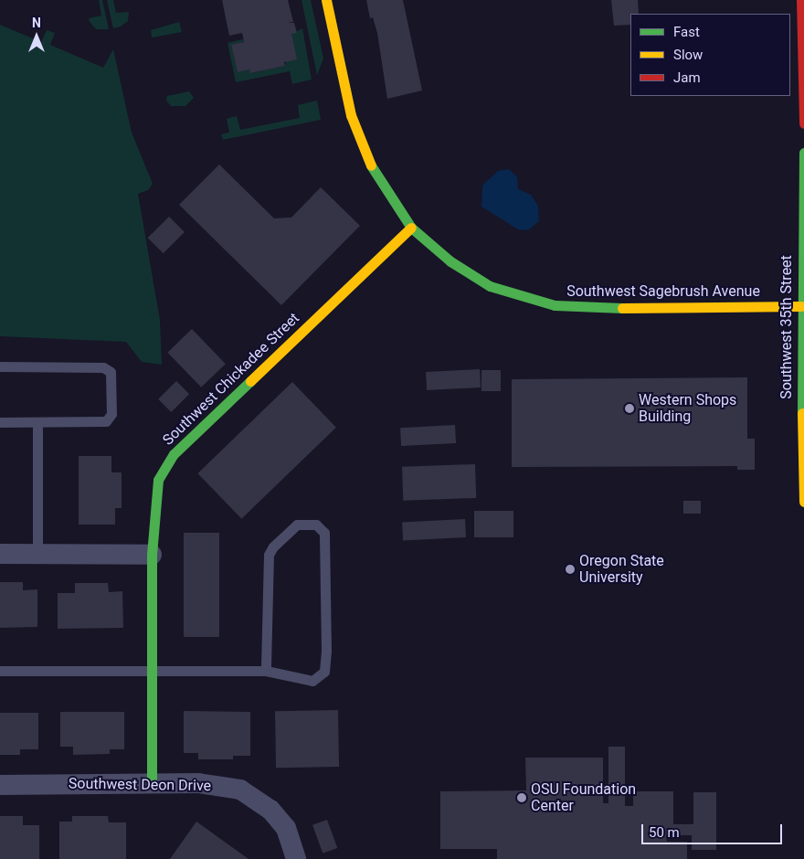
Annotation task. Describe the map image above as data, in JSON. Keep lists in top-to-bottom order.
{
  "streets": {
    "street": [
      "Southwest Sagebrush Avenue",
      "Southwest 35th Street",
      "Southwest Chickadee Street",
      "Southwest Deon Drive"
    ]
  },
  "crossings": [
    ["Southwest Sagebrush Avenue", "Southwest 35th Street"],
    ["Southwest Sagebrush Avenue", "Southwest Chickadee Street"],
    ["Southwest Chickadee Street", "Southwest Deon Drive"]
  ],
  "places": ["Western Shops Building", "Oregon State University", "OSU Foundation Center"],
  "legend": ["Fast", "Slow", "Jam"],
  "scale_bar": "50 m",
  "north": "top"
}
